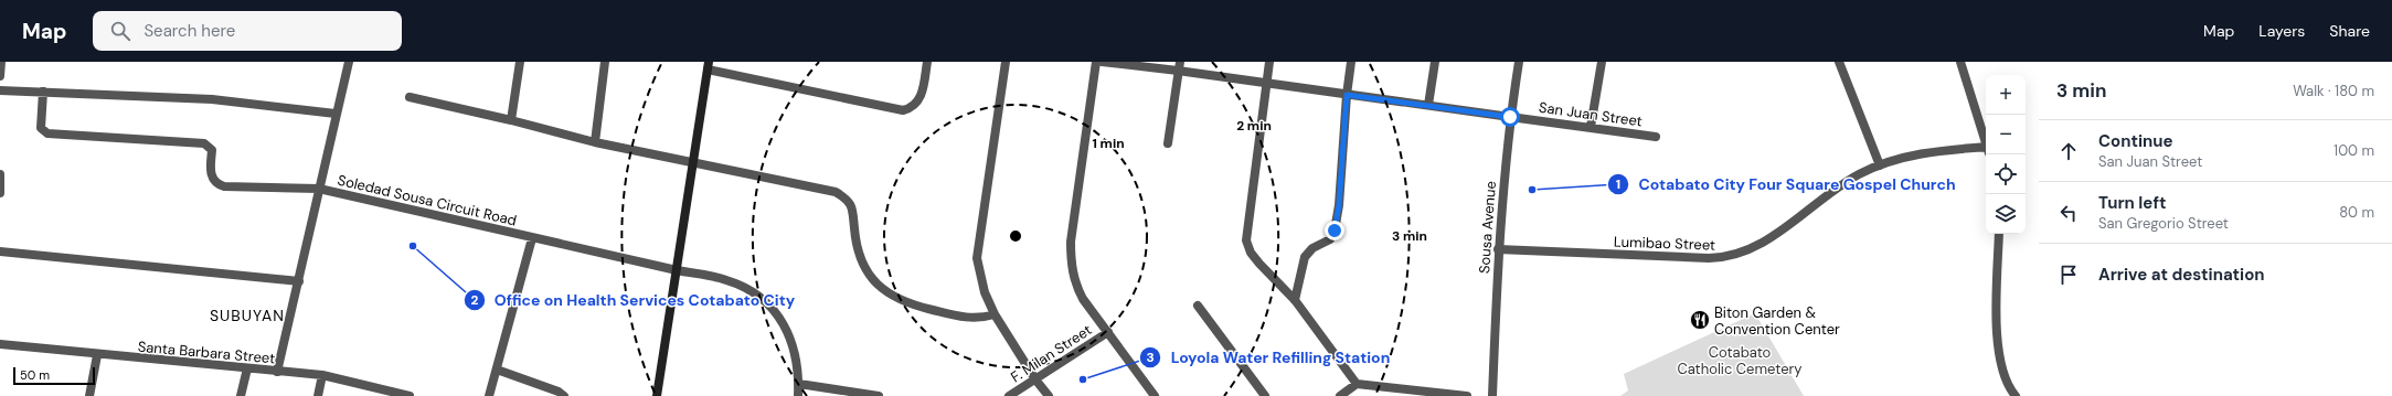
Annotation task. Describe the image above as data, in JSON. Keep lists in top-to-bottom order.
{
  "streets": {
    "street": [
      "San Juan Street",
      "Soledad Sousa Circuit Road",
      "Sousa Avenue",
      "Lumibao Street",
      "Santa Barbara Street",
      "F. Milan Street"
    ]
  },
  "crossings": [
    ["San Juan Street", "Sousa Avenue"],
    ["Sousa Avenue", "Lumibao Street"]
  ],
  "districts": ["SUBUYAN"],
  "parks": ["Cotabato Catholic Cemetery"],
  "places": {
    "other": ["Cotabato City Four Square Gospel Church", "Office on Health Services Cotabato City", "Loyola Water Refilling Station"],
    "restaurant": ["Biton Garden & Convention Center"]
  },
  "scale_bar": "50 m",
  "page": {
    "header": "Map",
    "search": "Search here",
    "nav": ["Map", "Layers", "Share"],
    "heading": ["3 min", "Walk · 180 m"],
    "map_buttons": ["+", "−"],
    "list": [
      ["Continue", "San Juan Street", "100 m"],
      ["Turn left", "San Gregorio Street", "80 m"],
      "Arrive at destination"
    ],
    "scale": "50 m"
  },
  "rings": ["2 min", "1 min", "3 min"]
}
